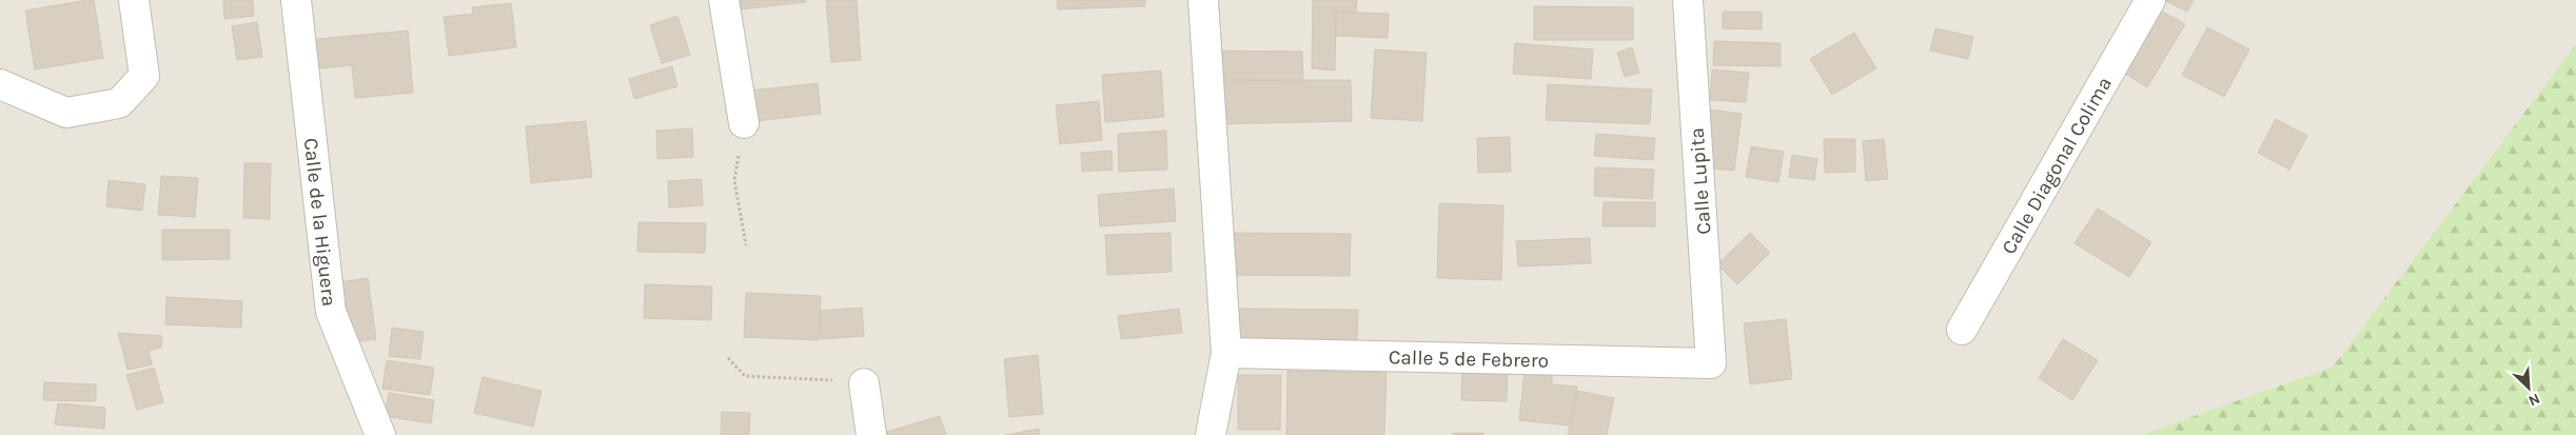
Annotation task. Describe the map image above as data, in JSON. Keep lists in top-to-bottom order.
{
  "streets": {
    "street": [
      "Calle Diagonal Colima",
      "Calle Lupita",
      "Calle de la Higuera",
      "Calle 5 de Febrero"
    ]
  },
  "crossings": [
    ["Calle Lupita", "Calle 5 de Febrero"]
  ],
  "north": "bottom right"
}
